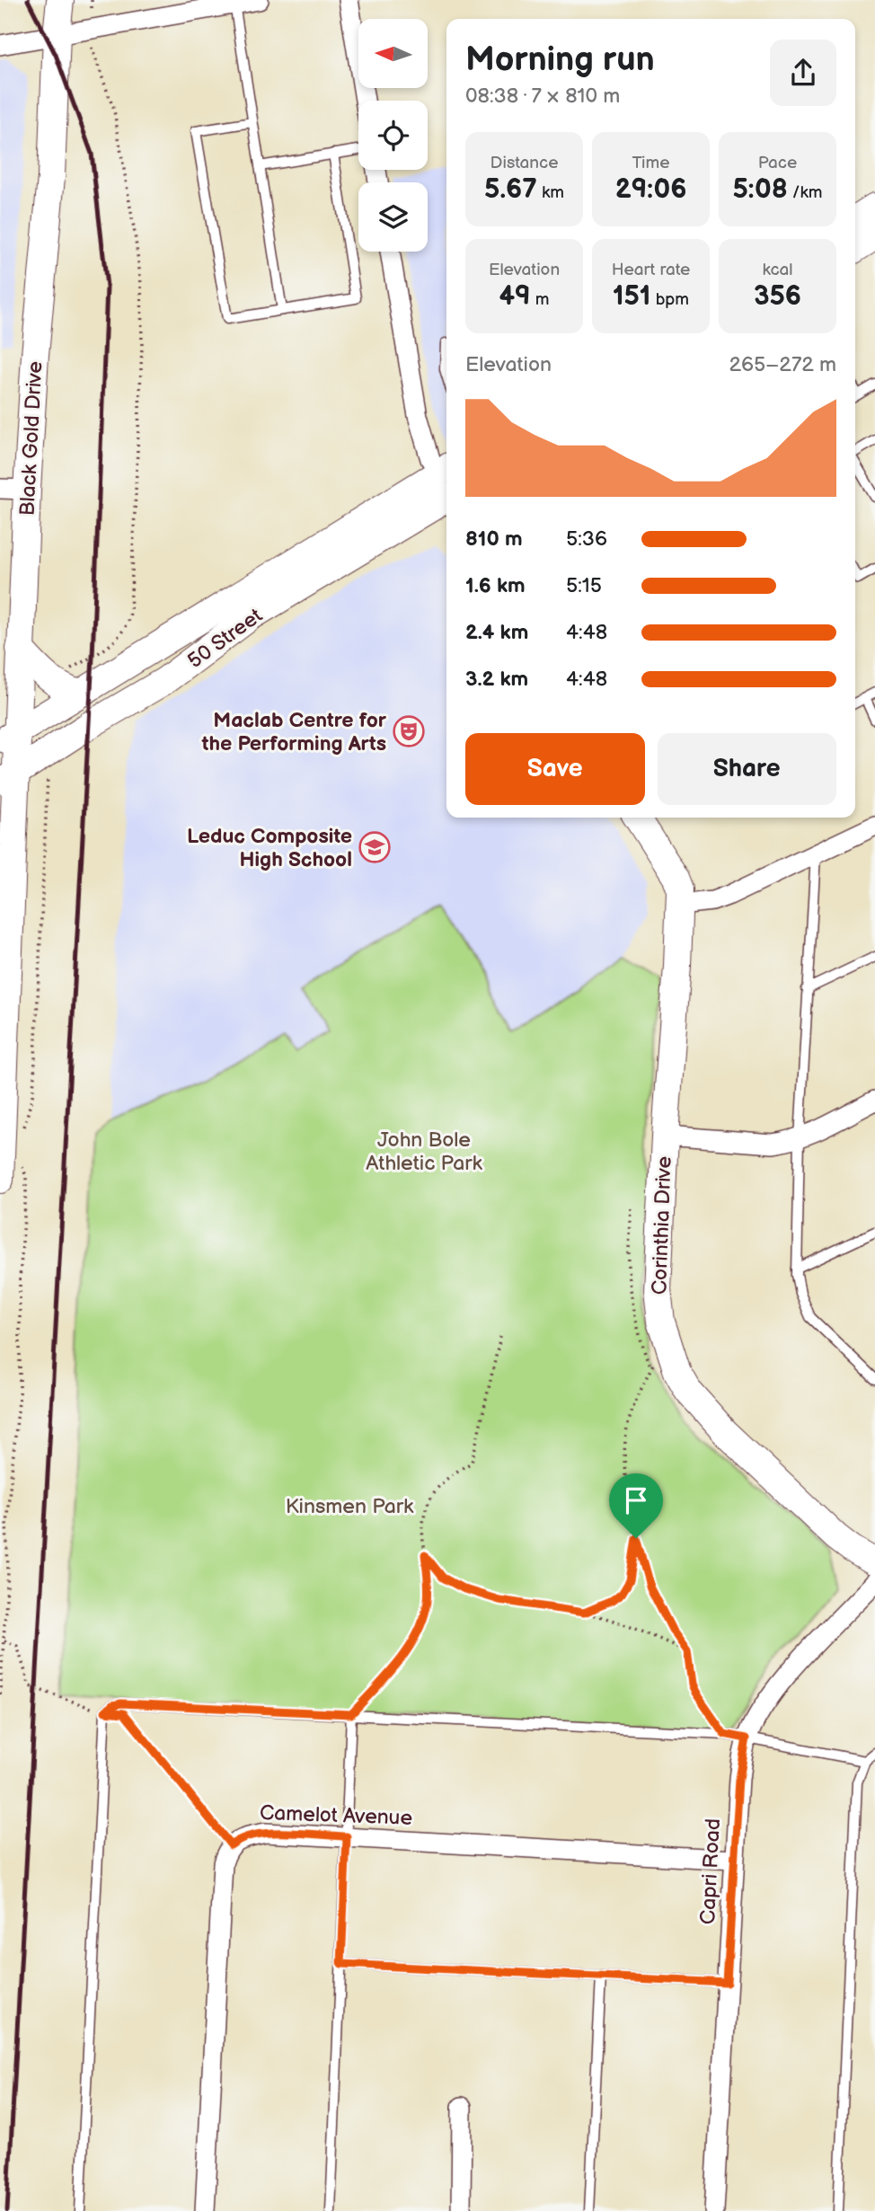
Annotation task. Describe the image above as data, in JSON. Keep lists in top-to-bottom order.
{
  "streets": {
    "main road": ["Black Gold Drive", "50 Street", "Corinthia Drive"],
    "street": ["Camelot Avenue", "Capri Road"]
  },
  "crossings": [
    ["Black Gold Drive", "50 Street"],
    ["Camelot Avenue", "Capri Road"]
  ],
  "parks": ["John Bole Athletic Park", "Kinsmen Park"],
  "places": {
    "theatre": ["Maclab Centre for the Performing Arts"],
    "school or university": ["Leduc Composite High School"]
  },
  "north": "left",
  "page": {
    "heading": ["Morning run", "08:38 · 7 × 810 m"],
    "stats": [
      ["Distance", "5.67 km"],
      ["Time", "29:06"],
      ["Pace", "5:08 /km"],
      ["Elevation", "49 m"],
      ["Heart rate", "151 bpm"],
      ["kcal", "356"]
    ],
    "chart": ["Elevation", "265–272 m"],
    "list": [
      {
        "name": "810 m",
        "note": "5:36"
      },
      {
        "name": "1.6 km",
        "note": "5:15"
      },
      {
        "name": "2.4 km",
        "note": "4:48"
      },
      {
        "name": "3.2 km",
        "note": "4:48"
      }
    ],
    "buttons": ["Save", "Share"]
  }
}
